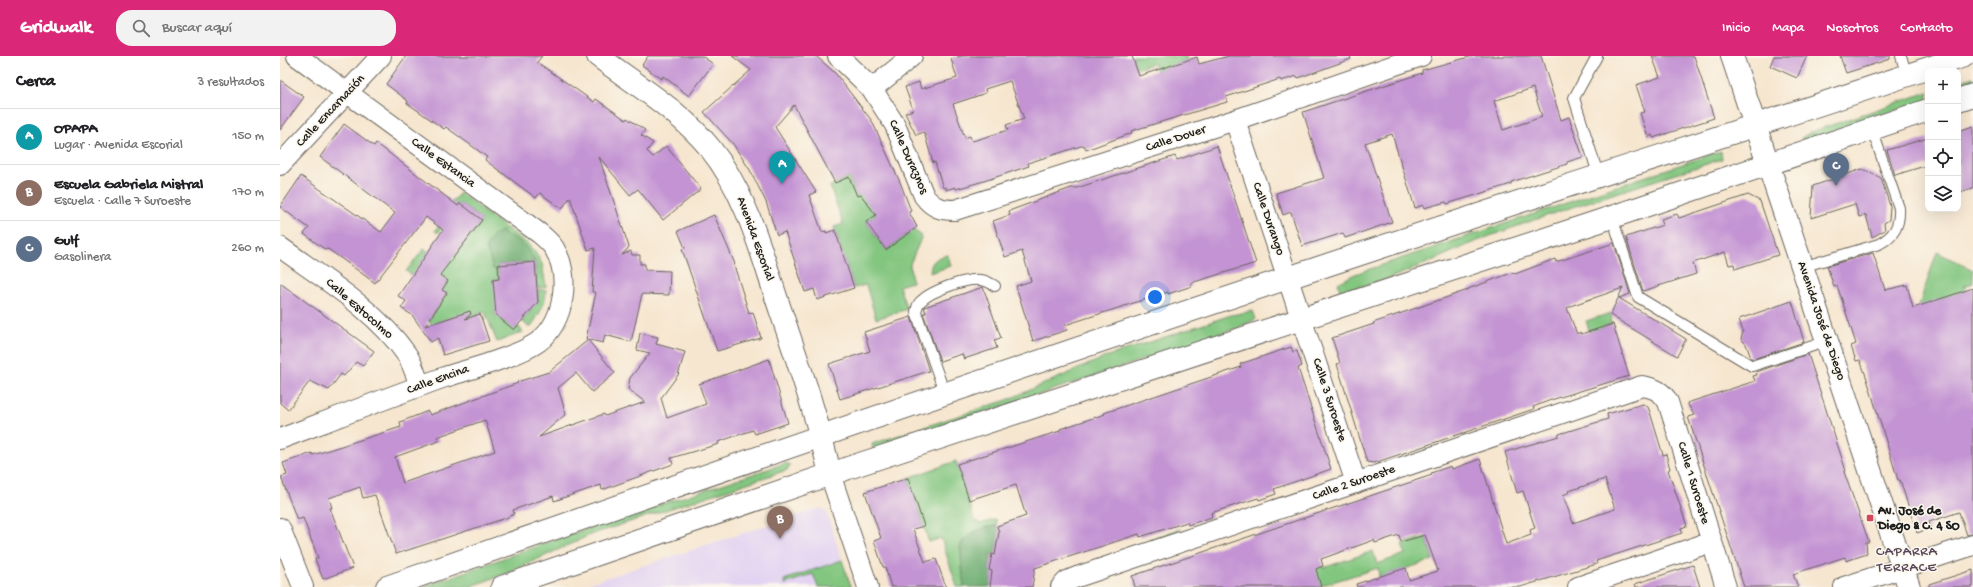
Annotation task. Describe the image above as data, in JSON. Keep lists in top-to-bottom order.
{
  "streets": {
    "main road": ["Avenida Escorial", "Avenida José de Diego"],
    "street": [
      "Calle Encarnación",
      "Calle Dover",
      "Calle Duraznos",
      "Calle Estancia",
      "Calle Durango",
      "Calle Estocolmo",
      "Calle Encina",
      "Calle 3 Suroeste",
      "Calle 2 Suroeste",
      "Calle 1 Suroeste"
    ]
  },
  "crossings": [
    ["Calle Encarnación", "Calle Estancia"],
    ["Calle Dover", "Calle Duraznos"],
    ["Calle Dover", "Calle Durango"],
    ["Calle Estancia", "Calle Encina"],
    ["Calle Durango", "Calle 3 Suroeste"],
    ["Calle Estocolmo", "Calle Encina"],
    ["Calle 3 Suroeste", "Calle 2 Suroeste"],
    ["Calle 2 Suroeste", "Calle 1 Suroeste"]
  ],
  "districts": ["CAPARRA TERRACE"],
  "places": {
    "transit": ["Av. José de Diego & C. 4 SO"]
  },
  "page": {
    "header": "Gridwalk",
    "search": "Buscar aquí",
    "nav": [
      "Inicio",
      "Mapa",
      "Nosotros",
      "Contacto"
    ],
    "heading": ["Cerca", "3 resultados"],
    "map_buttons": ["+", "−"],
    "list": [
      {
        "mark": "A",
        "name": "OPAPA",
        "note": "Lugar · Avenida Escorial",
        "value": "150 m"
      },
      {
        "mark": "B",
        "name": "Escuela Gabriela Mistral",
        "note": "Escuela · Calle 7 Suroeste",
        "value": "170 m"
      },
      {
        "mark": "C",
        "name": "Gulf",
        "note": "Gasolinera",
        "value": "260 m"
      }
    ],
    "pins": ["A", "C", "B"]
  }
}
